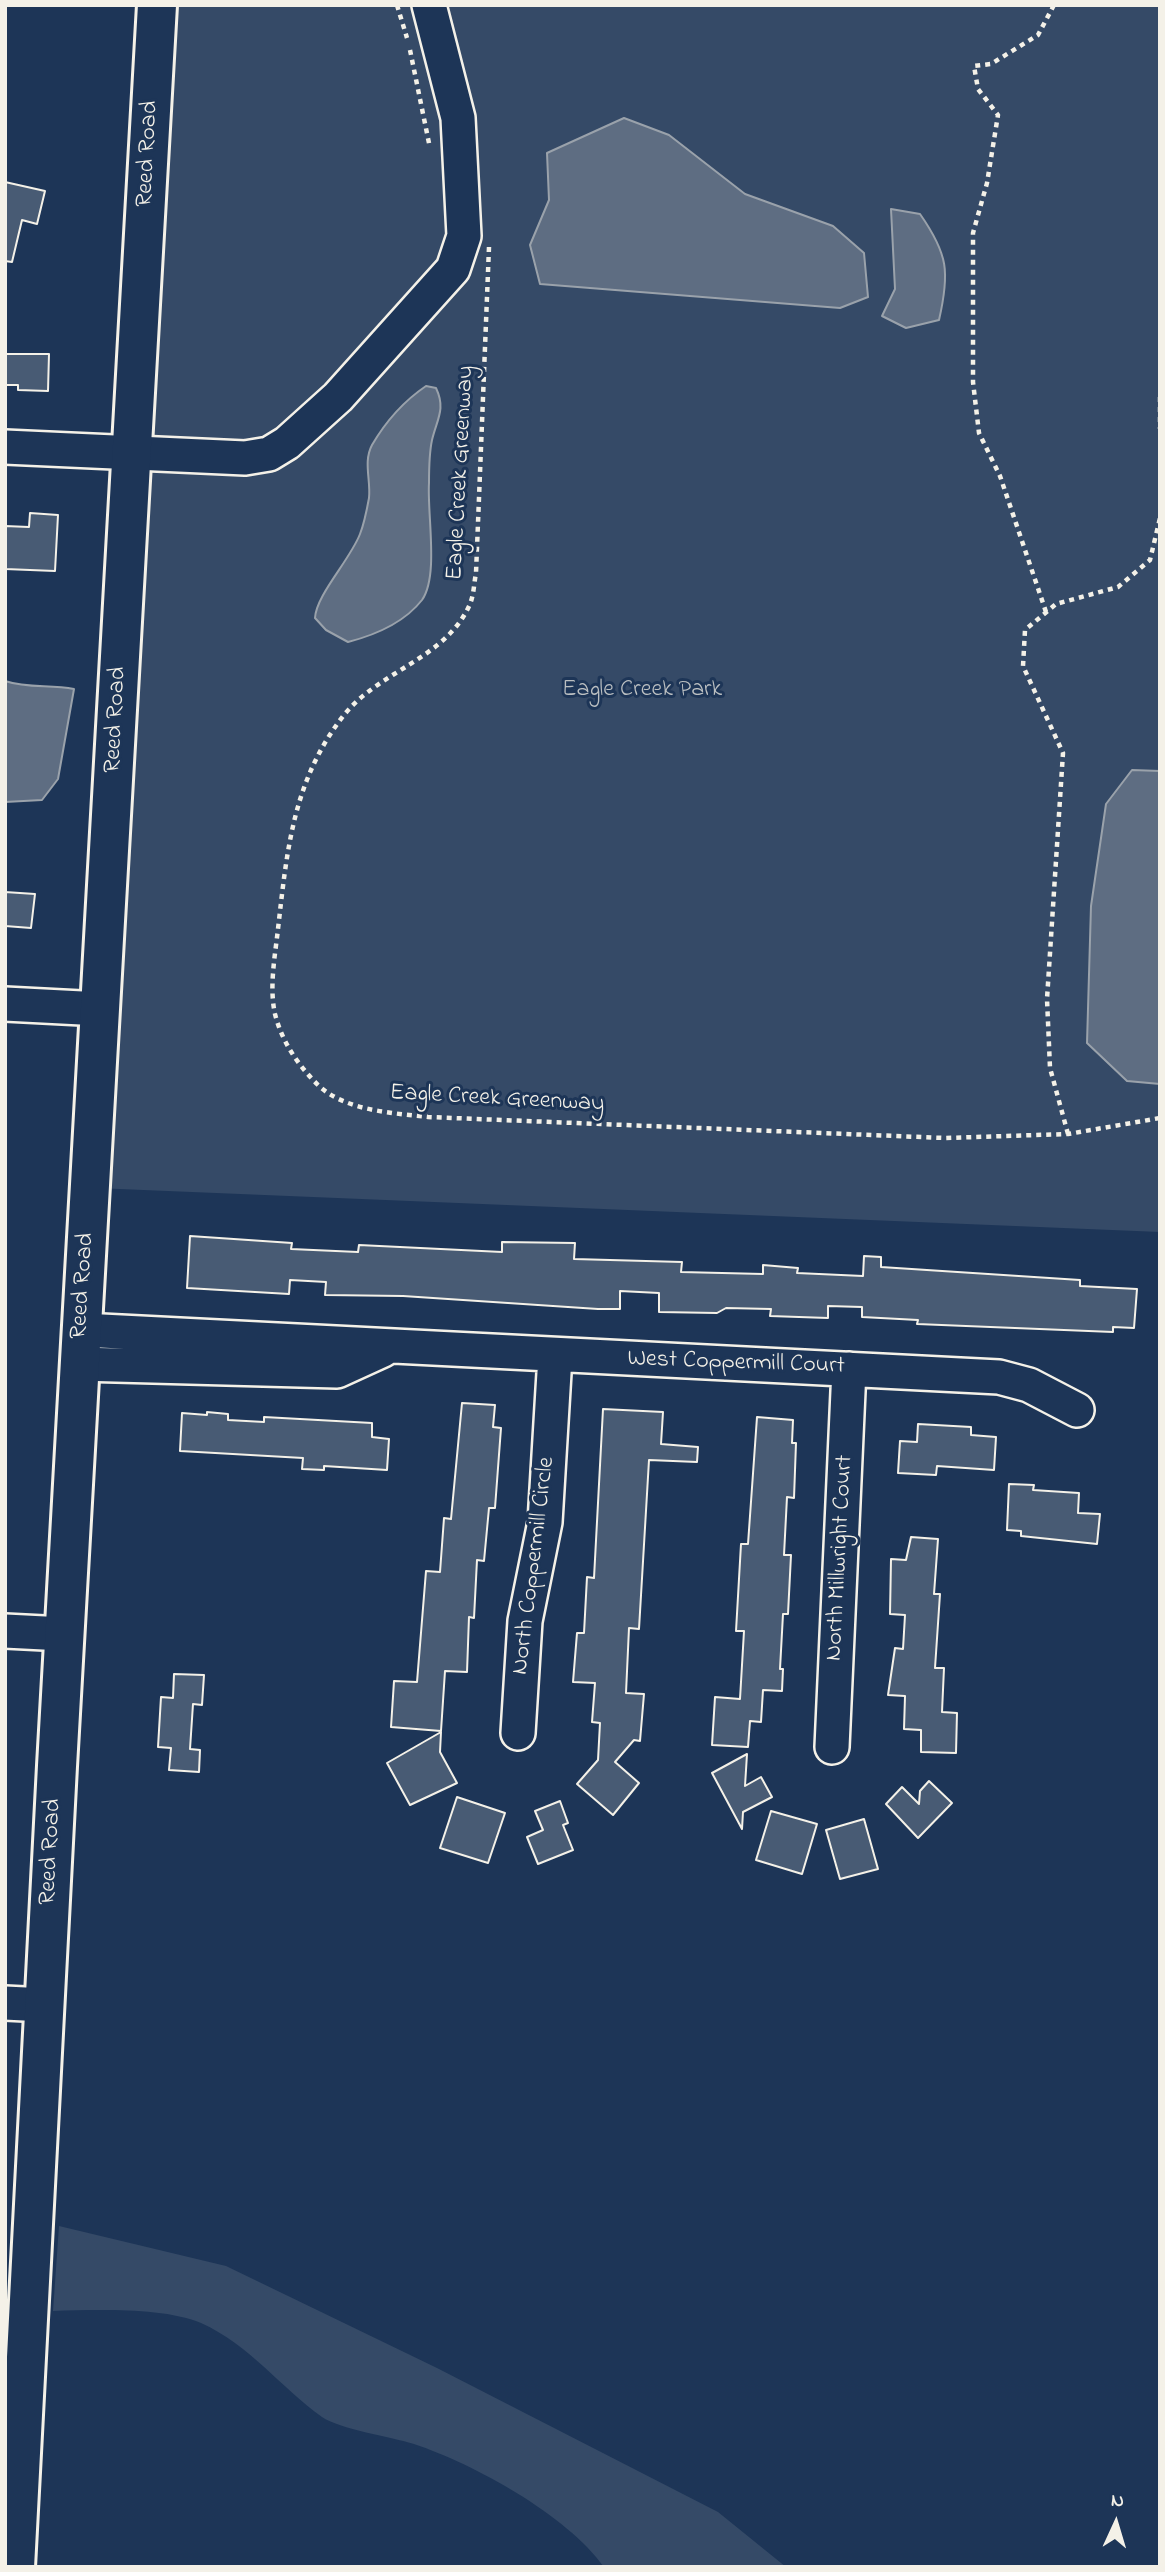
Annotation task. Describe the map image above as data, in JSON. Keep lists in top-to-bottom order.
{
  "streets": {
    "main road": ["Reed Road"],
    "street": ["West Coppermill Court", "North Millwright Court", "North Coppermill Circle"],
    "path": ["Eagle Creek Greenway"]
  },
  "crossings": [
    ["Reed Road", "West Coppermill Court"],
    ["West Coppermill Court", "North Millwright Court"],
    ["West Coppermill Court", "North Coppermill Circle"]
  ],
  "parks": ["Eagle Creek Park"],
  "north": "top"
}
